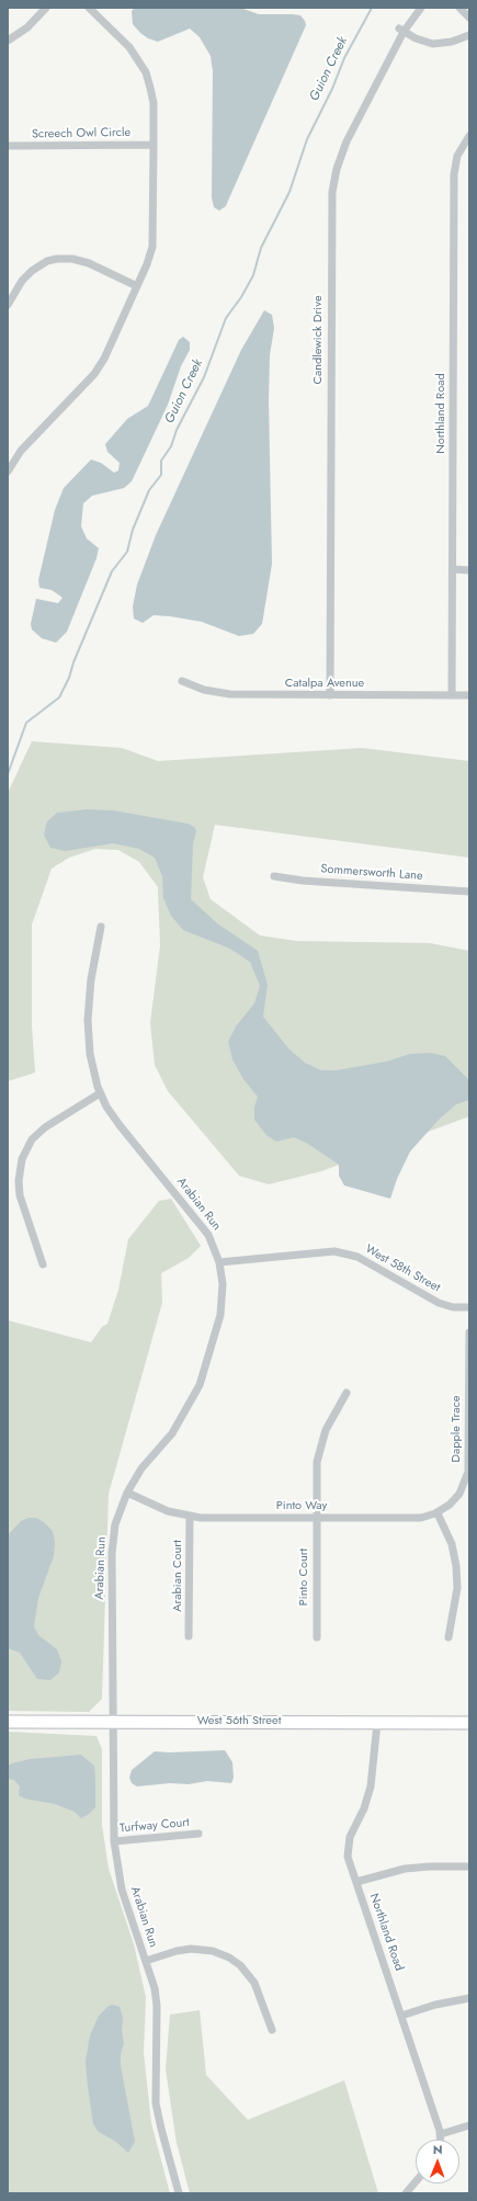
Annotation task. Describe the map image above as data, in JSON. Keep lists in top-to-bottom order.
{
  "streets": {
    "main road": ["West 56th Street"],
    "street": [
      "Screech Owl Circle",
      "Candlewick Drive",
      "Northland Road",
      "Catalpa Avenue",
      "Sommersworth Lane",
      "Arabian Run",
      "West 58th Street",
      "Dapple Trace",
      "Pinto Way",
      "Arabian Court",
      "Pinto Court",
      "Turfway Court"
    ]
  },
  "crossings": [
    ["Candlewick Drive", "Catalpa Avenue"],
    ["Northland Road", "Catalpa Avenue"],
    ["Northland Road", "West 56th Street"],
    ["Arabian Run", "West 58th Street"],
    ["Arabian Run", "Pinto Way"],
    ["Arabian Run", "West 56th Street"],
    ["Arabian Run", "Turfway Court"],
    ["Dapple Trace", "Pinto Way"],
    ["Pinto Way", "Arabian Court"],
    ["Pinto Way", "Pinto Court"]
  ],
  "water": ["Guion Creek"],
  "north": "top"
}
